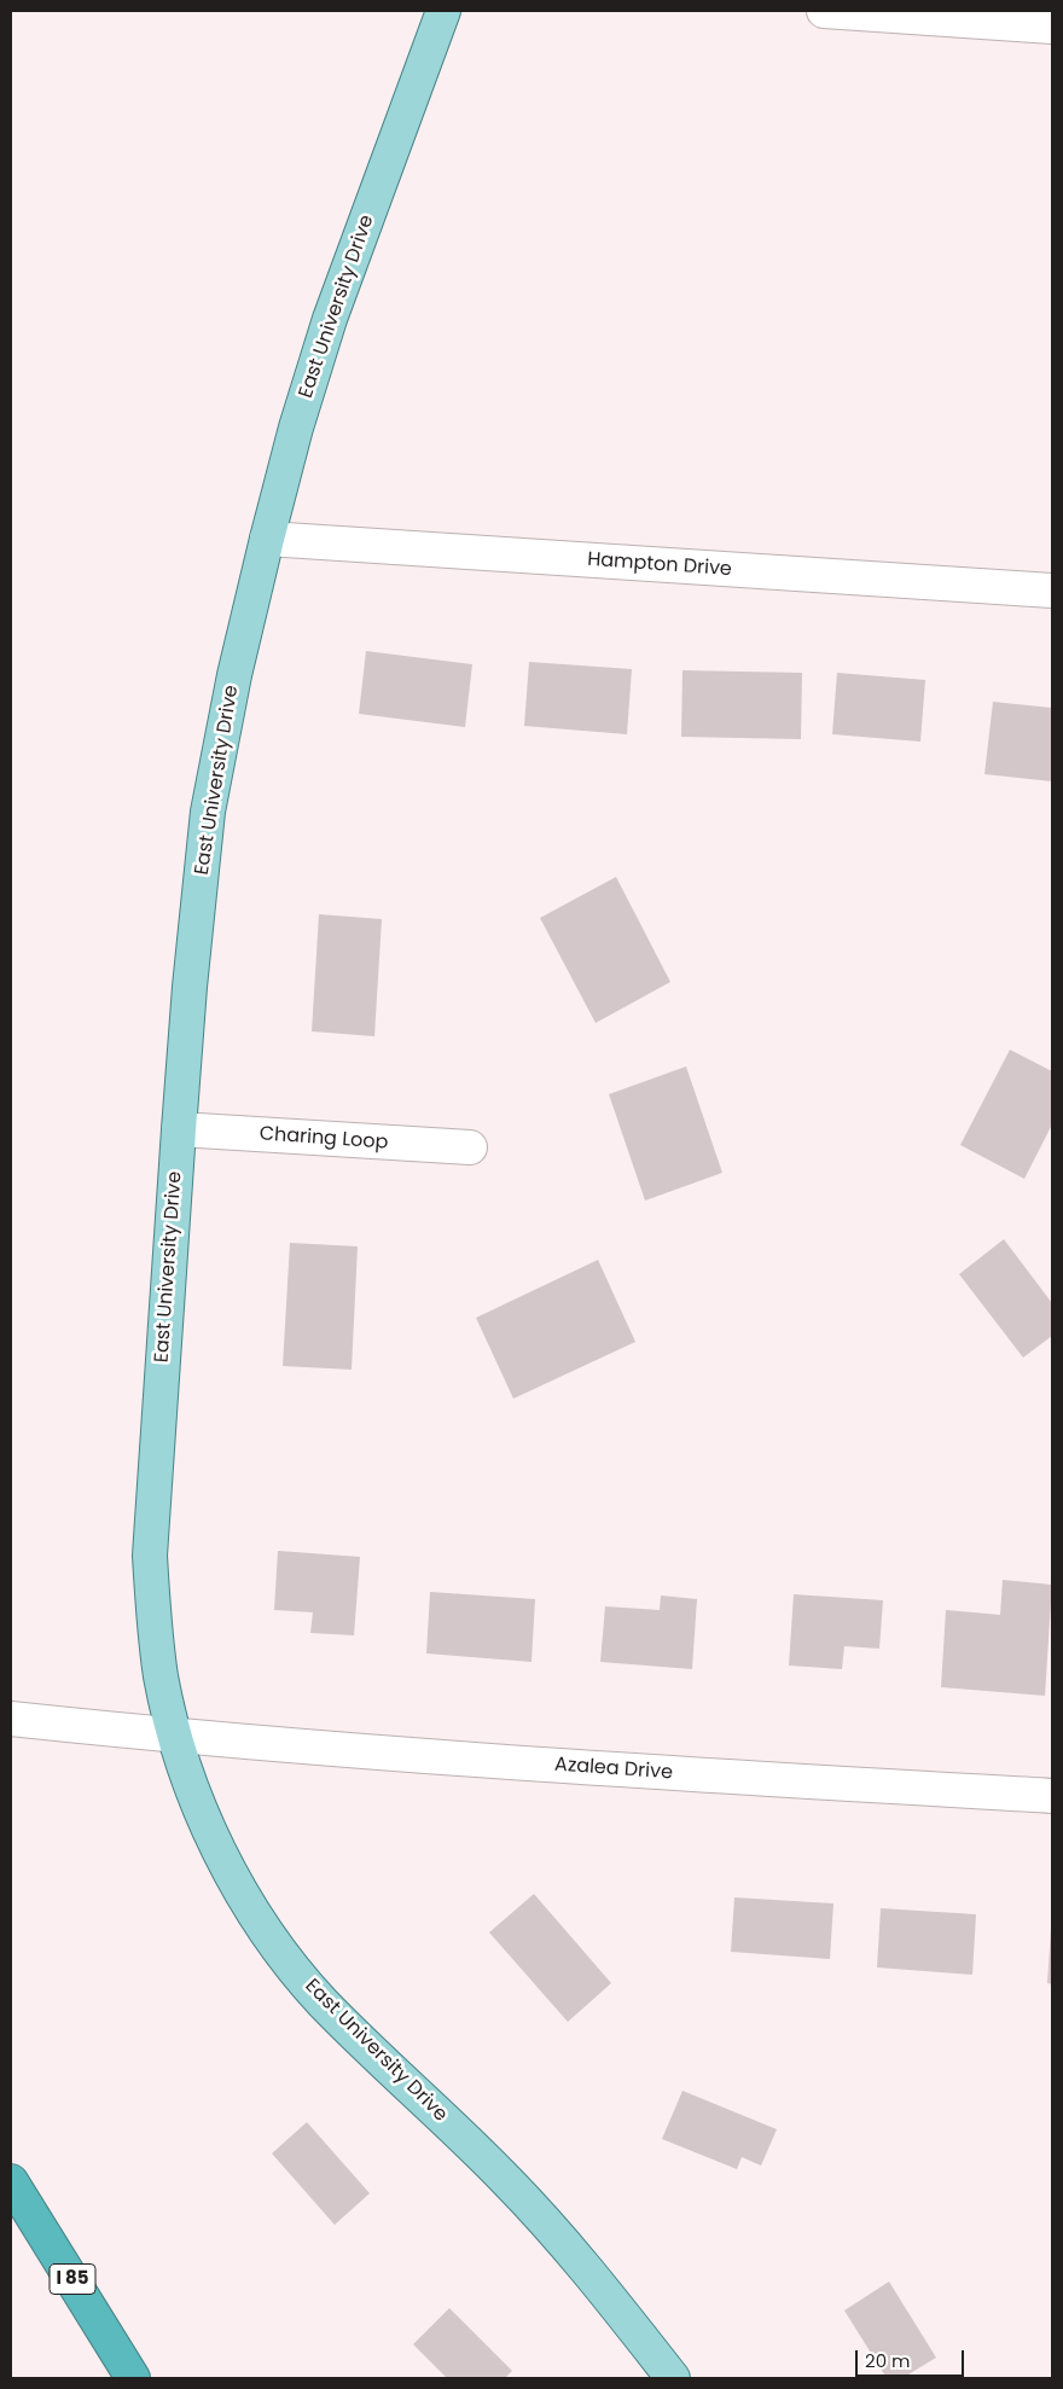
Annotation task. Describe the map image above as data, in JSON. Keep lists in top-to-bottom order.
{
  "streets": {
    "highway": ["I 85"],
    "main road": ["East University Drive"],
    "street": ["Hampton Drive", "Charing Loop", "Azalea Drive"]
  },
  "crossings": [
    ["East University Drive", "Hampton Drive"],
    ["East University Drive", "Charing Loop"],
    ["East University Drive", "Azalea Drive"]
  ],
  "scale_bar": "20 m"
}
